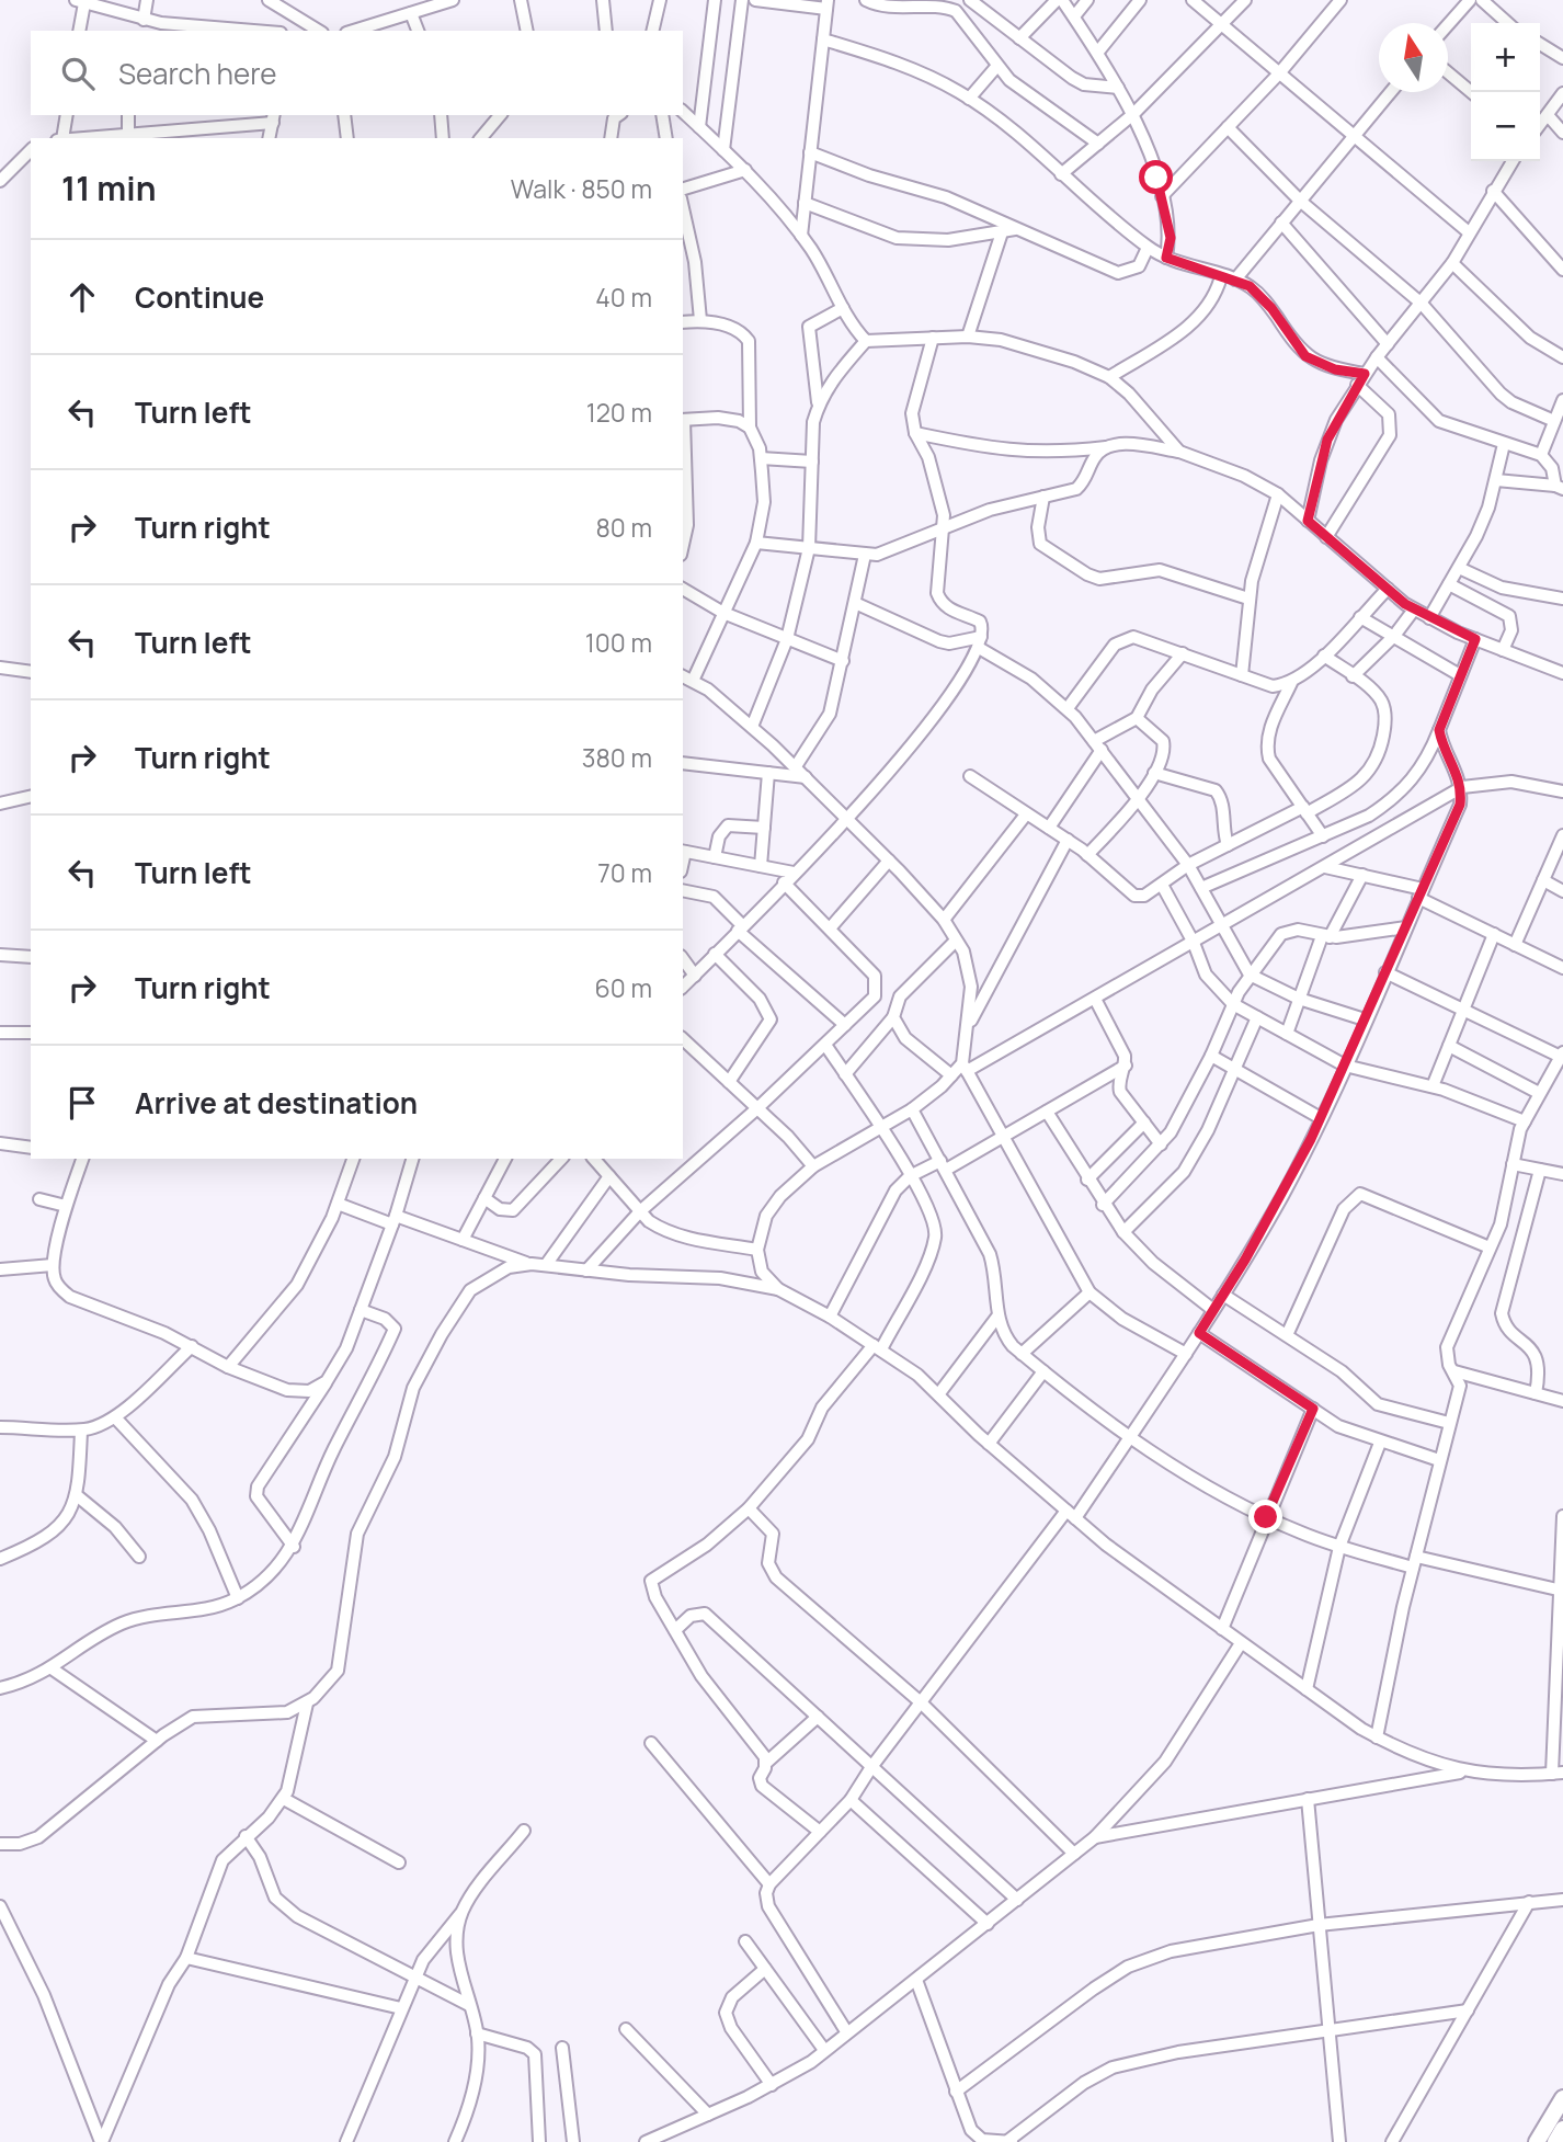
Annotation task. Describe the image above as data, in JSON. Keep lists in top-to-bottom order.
{
  "north": "top",
  "page": {
    "map_buttons": ["+", "−"],
    "search": "Search here",
    "heading": ["11 min", "Walk · 850 m"],
    "list": [
      ["Continue", "40 m"],
      ["Turn left", "120 m"],
      ["Turn right", "80 m"],
      ["Turn left", "100 m"],
      ["Turn right", "380 m"],
      ["Turn left", "70 m"],
      ["Turn right", "60 m"],
      "Arrive at destination"
    ]
  }
}
